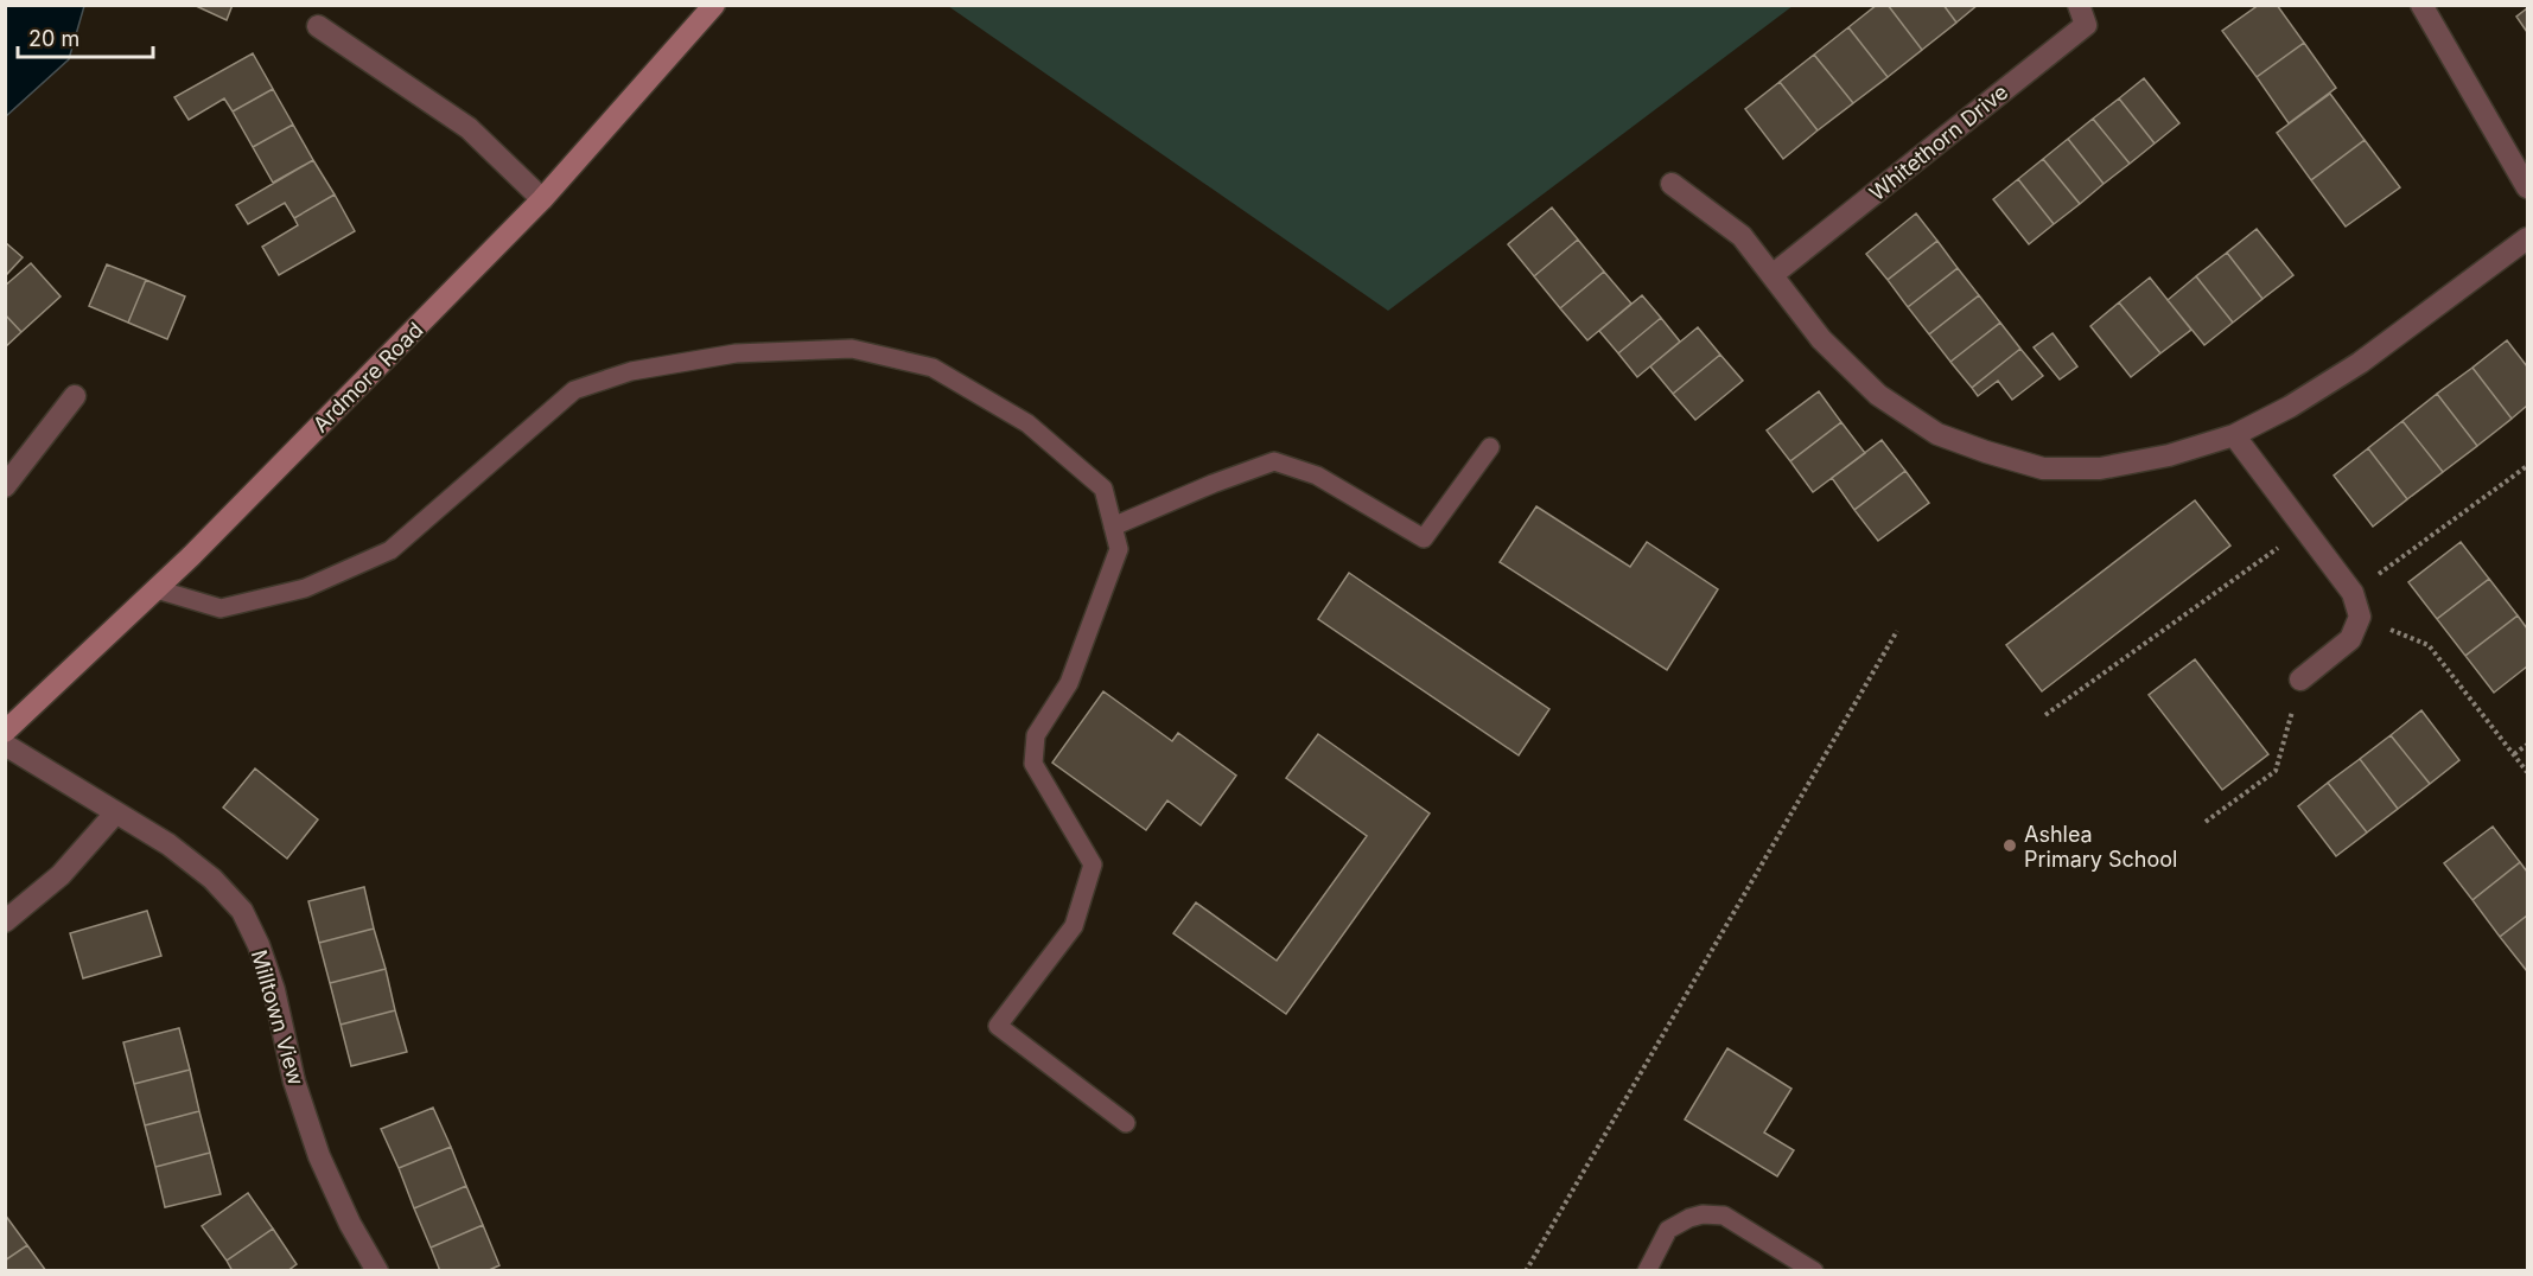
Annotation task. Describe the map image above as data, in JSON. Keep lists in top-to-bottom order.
{
  "streets": {
    "street": ["Whitethorn Drive", "Ardmore Road", "Milltown View"]
  },
  "places": ["Ashlea Primary School"],
  "scale_bar": "20 m"
}
